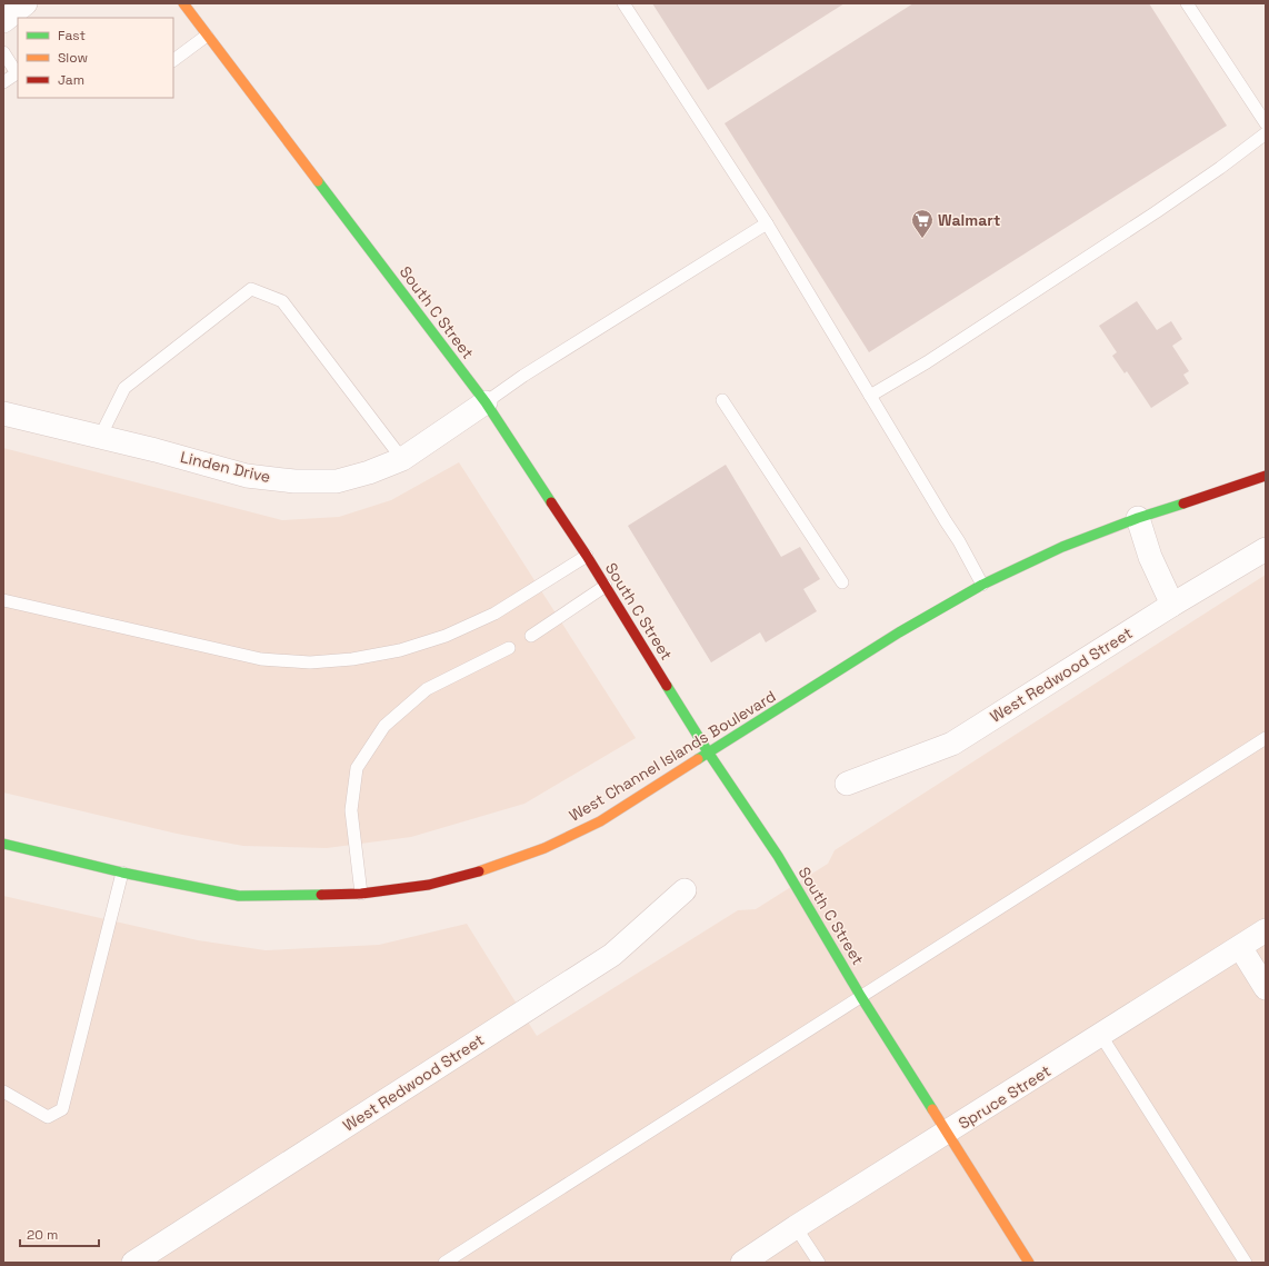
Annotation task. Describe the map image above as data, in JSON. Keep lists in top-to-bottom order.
{
  "streets": {
    "street": [
      "South C Street",
      "Linden Drive",
      "West Redwood Street",
      "West Channel Islands Boulevard",
      "Spruce Street"
    ]
  },
  "crossings": [
    ["South C Street", "Linden Drive"],
    ["South C Street", "West Channel Islands Boulevard"],
    ["South C Street", "Spruce Street"]
  ],
  "places": {
    "supermarket": ["Walmart"]
  },
  "legend": ["Fast", "Slow", "Jam"],
  "scale_bar": "20 m"
}
